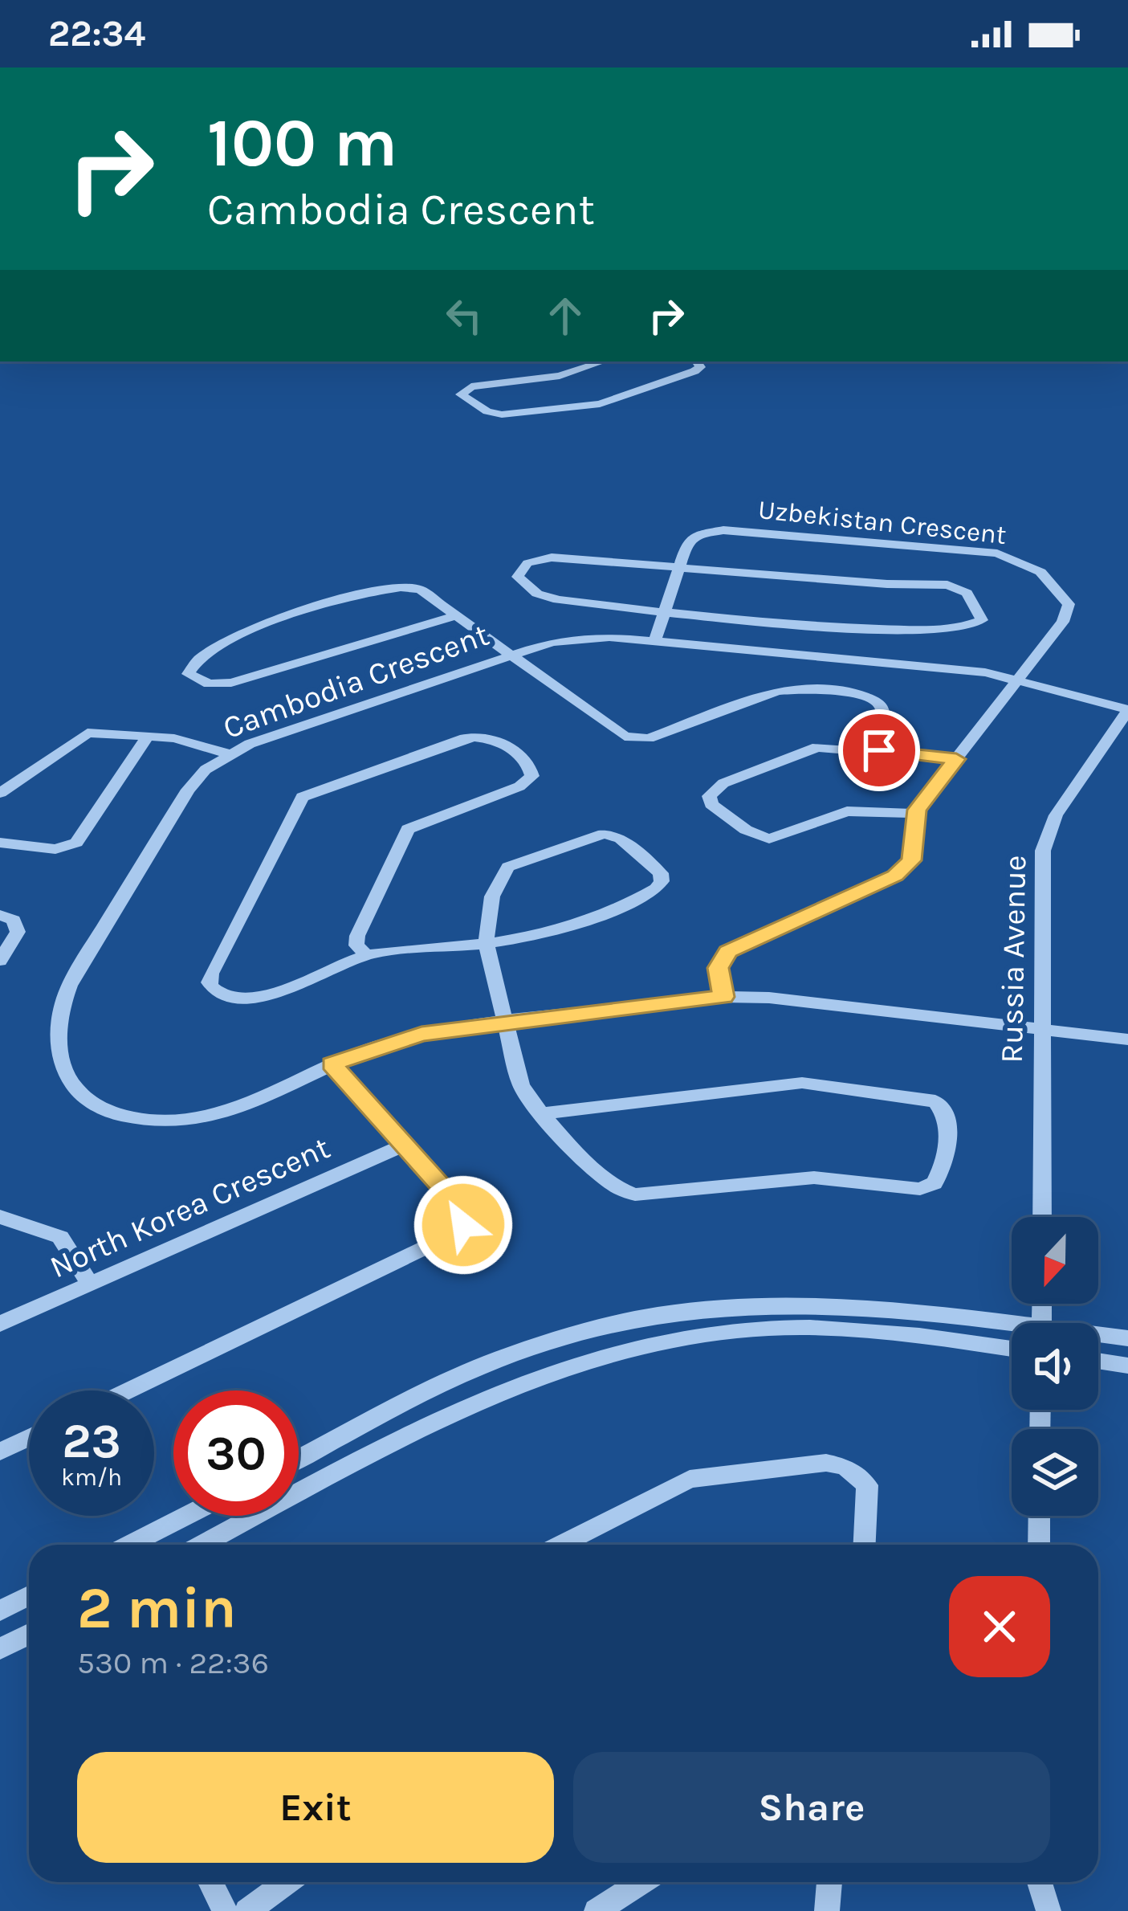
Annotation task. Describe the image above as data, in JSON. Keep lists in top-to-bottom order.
{
  "streets": {
    "street": [
      "Uzbekistan Crescent",
      "Cambodia Crescent",
      "Russia Avenue",
      "North Korea Crescent"
    ]
  },
  "crossings": [
    ["Uzbekistan Crescent", "Cambodia Crescent"],
    ["Cambodia Crescent", "Russia Avenue"]
  ],
  "north": "bottom",
  "page": {
    "status": "22:34",
    "turn": ["100 m", "Cambodia Crescent"],
    "speed": "23 km/h",
    "limit": "30",
    "heading": ["2 min", "530 m · 22:36"],
    "buttons": ["Exit", "Share"]
  }
}
